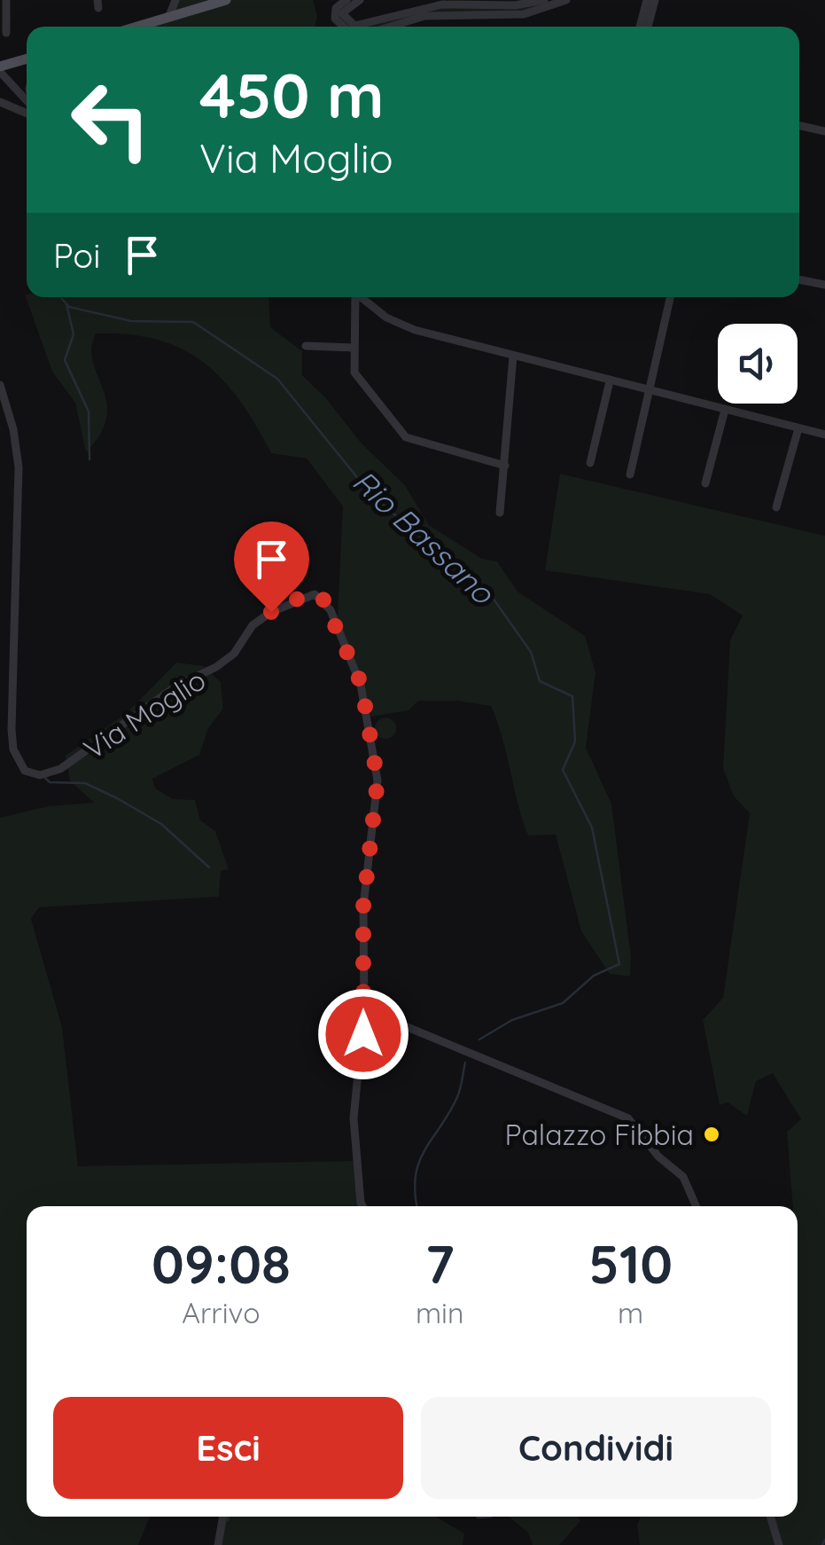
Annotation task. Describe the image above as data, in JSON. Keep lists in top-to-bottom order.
{
  "streets": {
    "street": ["Via Moglio"]
  },
  "water": ["Rio Bassano"],
  "places": ["Palazzo Fibbia"],
  "page": {
    "turn": ["450 m", "Via Moglio"],
    "then": "Poi",
    "eta": [
      "09:08",
      "Arrivo",
      "7",
      "min",
      "510",
      "m"
    ],
    "buttons": ["Esci", "Condividi"]
  }
}
